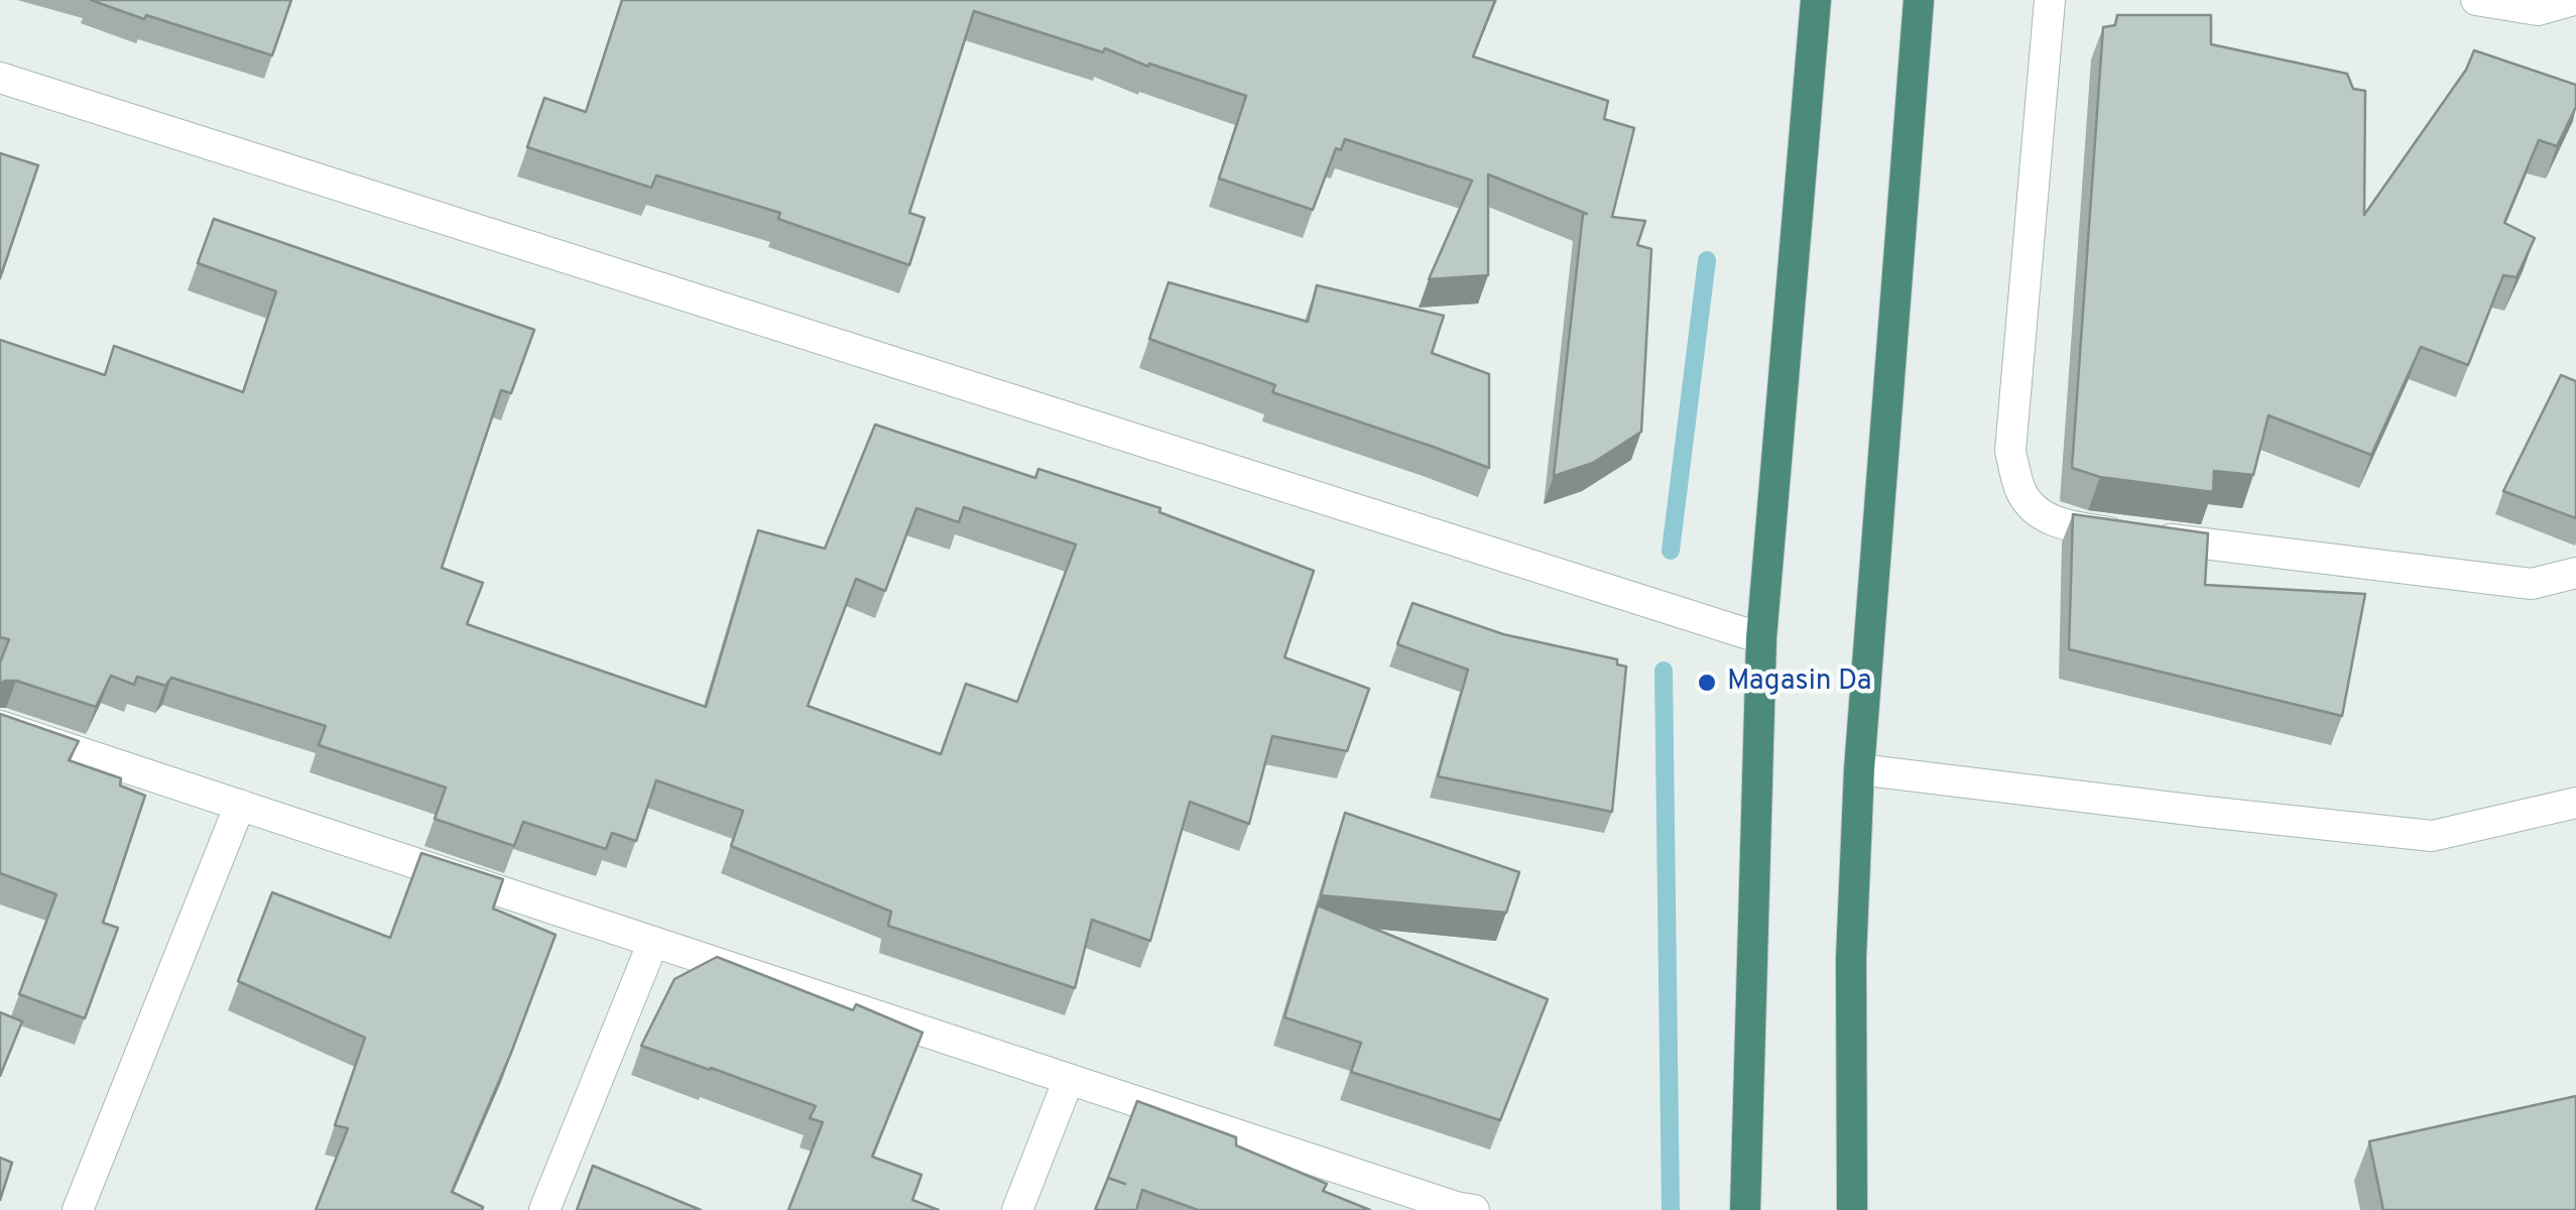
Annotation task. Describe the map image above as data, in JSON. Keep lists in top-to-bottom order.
{
  "places": ["Magasin Da"]
}
